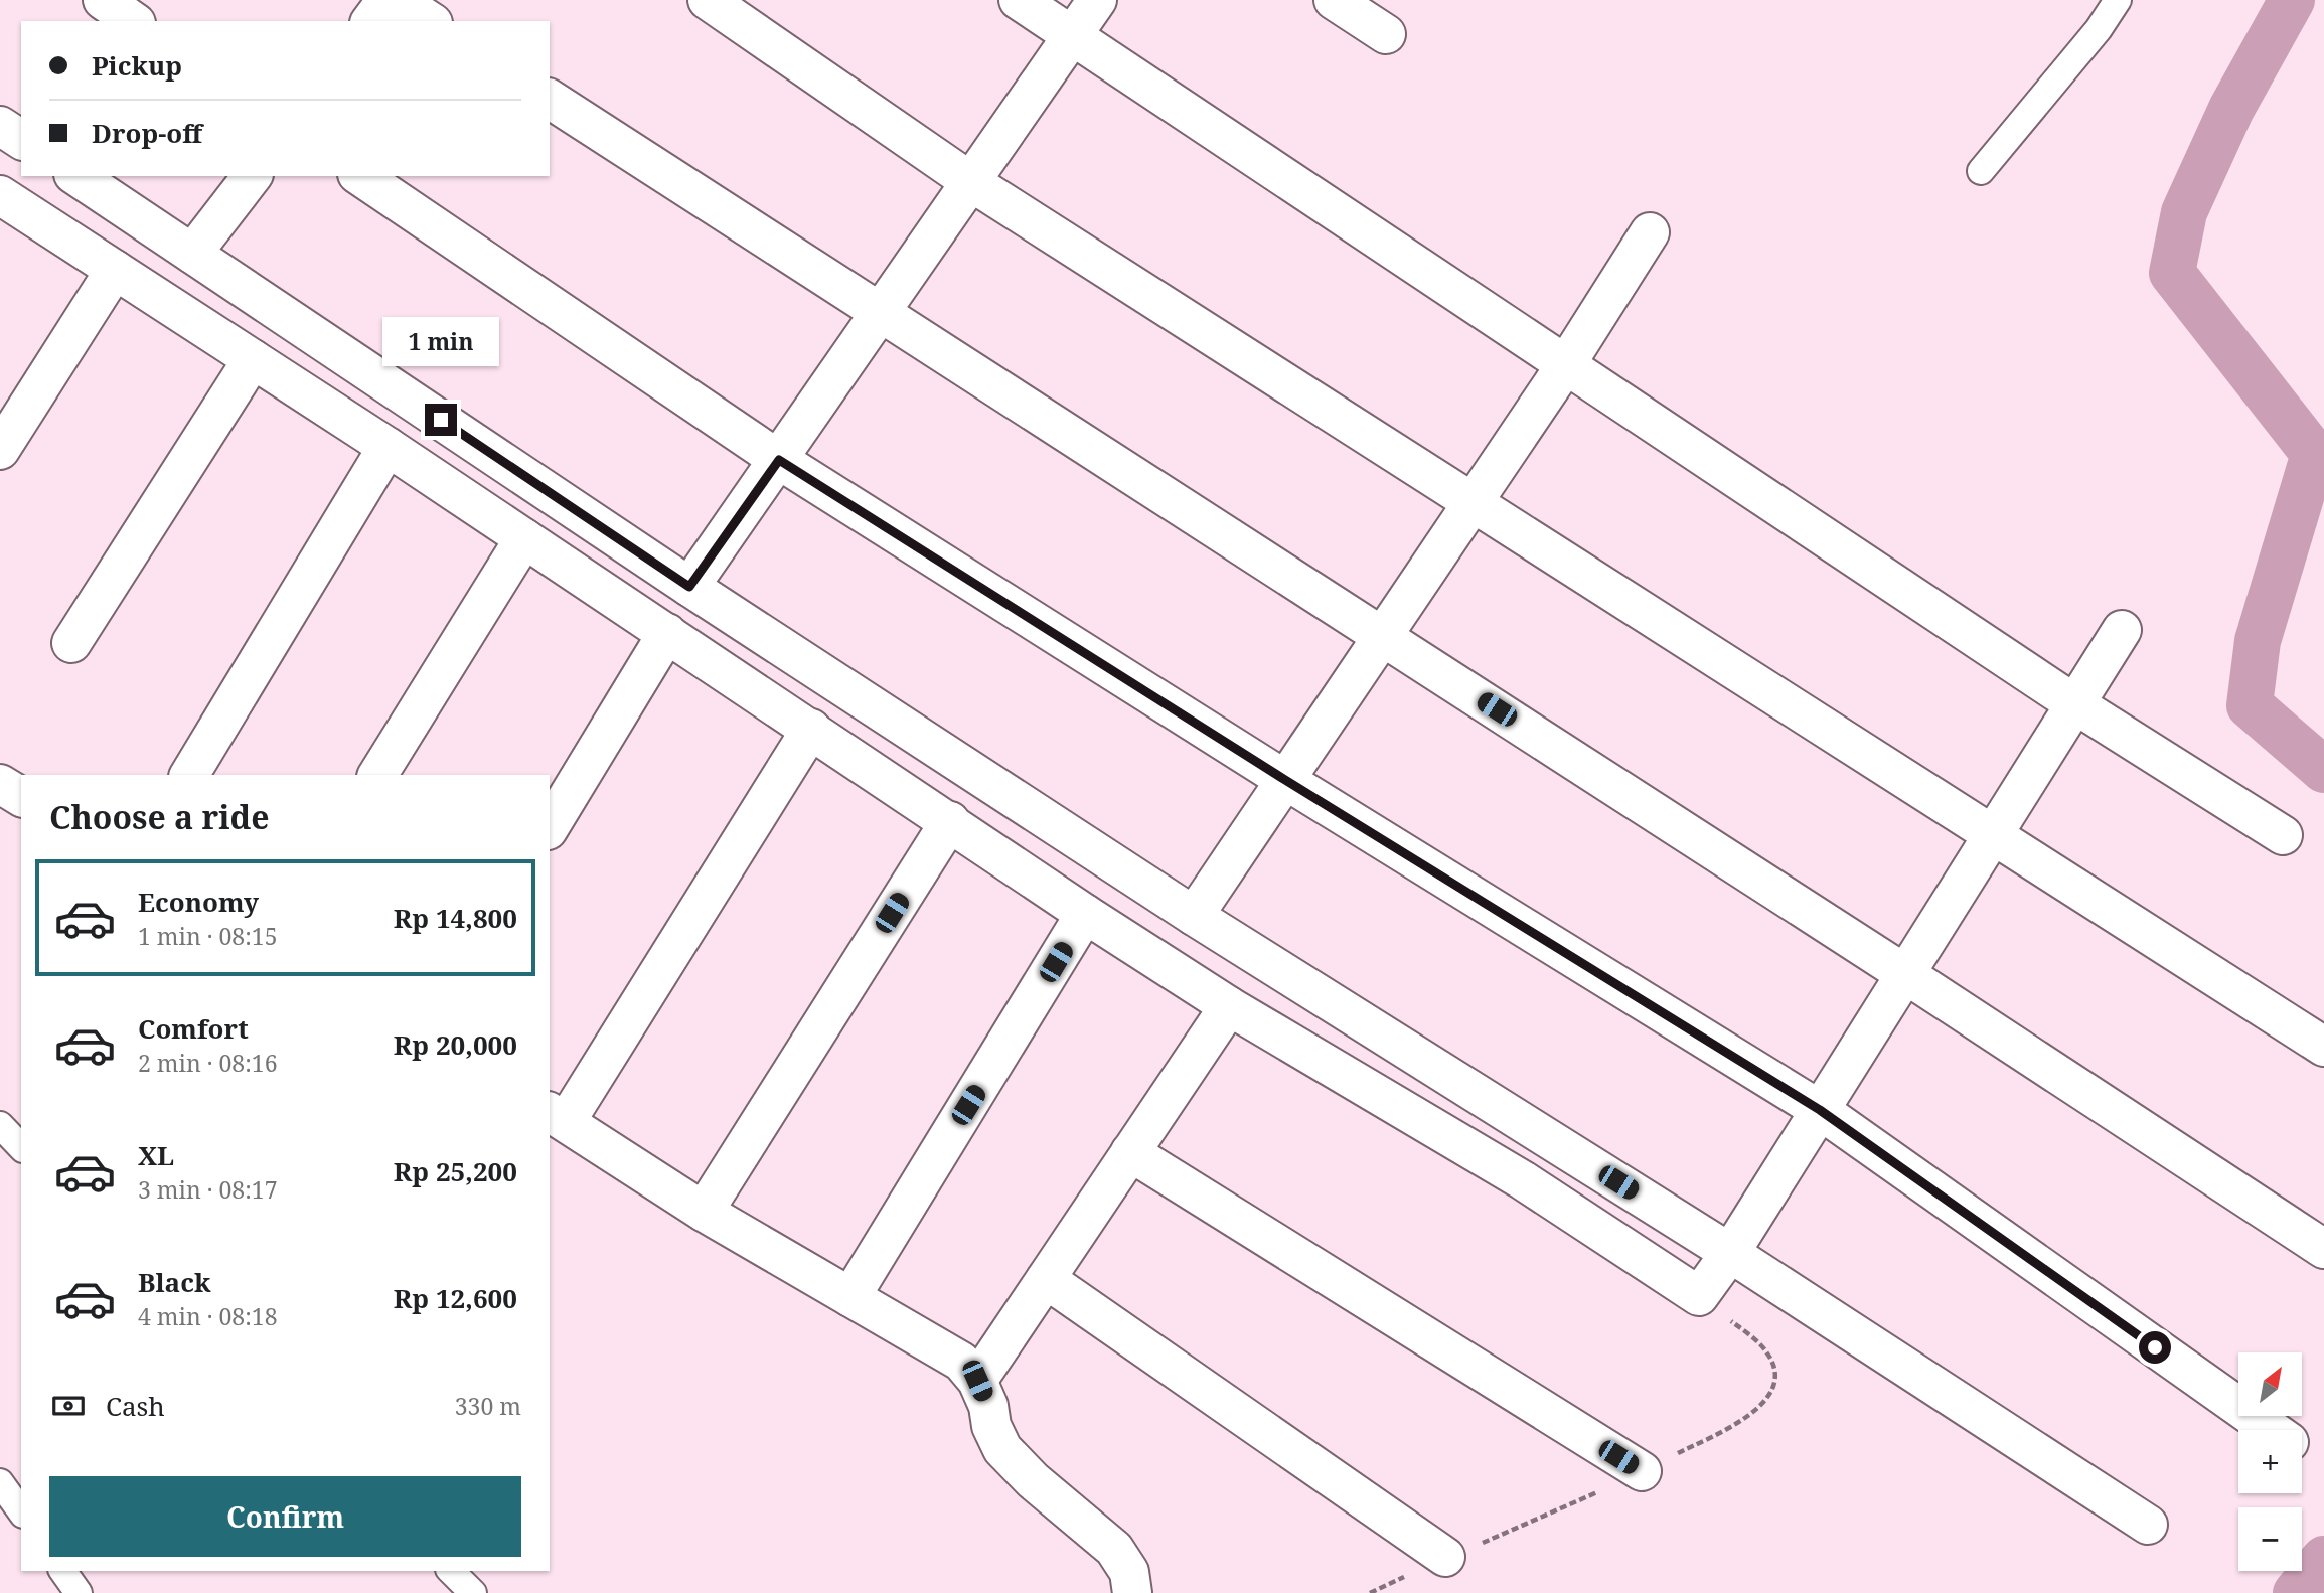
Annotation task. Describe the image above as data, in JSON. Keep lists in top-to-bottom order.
{
  "north": "top right",
  "page": {
    "banner": ["Pickup", "Drop-off"],
    "bubble": "1 min",
    "heading": "Choose a ride",
    "list": [
      {
        "name": "Economy",
        "note": "1 min · 08:15",
        "value": "Rp 14,800"
      },
      {
        "name": "Comfort",
        "note": "2 min · 08:16",
        "value": "Rp 20,000"
      },
      {
        "name": "XL",
        "note": "3 min · 08:17",
        "value": "Rp 25,200"
      },
      {
        "name": "Black",
        "note": "4 min · 08:18",
        "value": "Rp 12,600"
      }
    ],
    "map_buttons": ["+", "−"],
    "pay": ["Cash", "330 m"],
    "buttons": "Confirm"
  }
}
